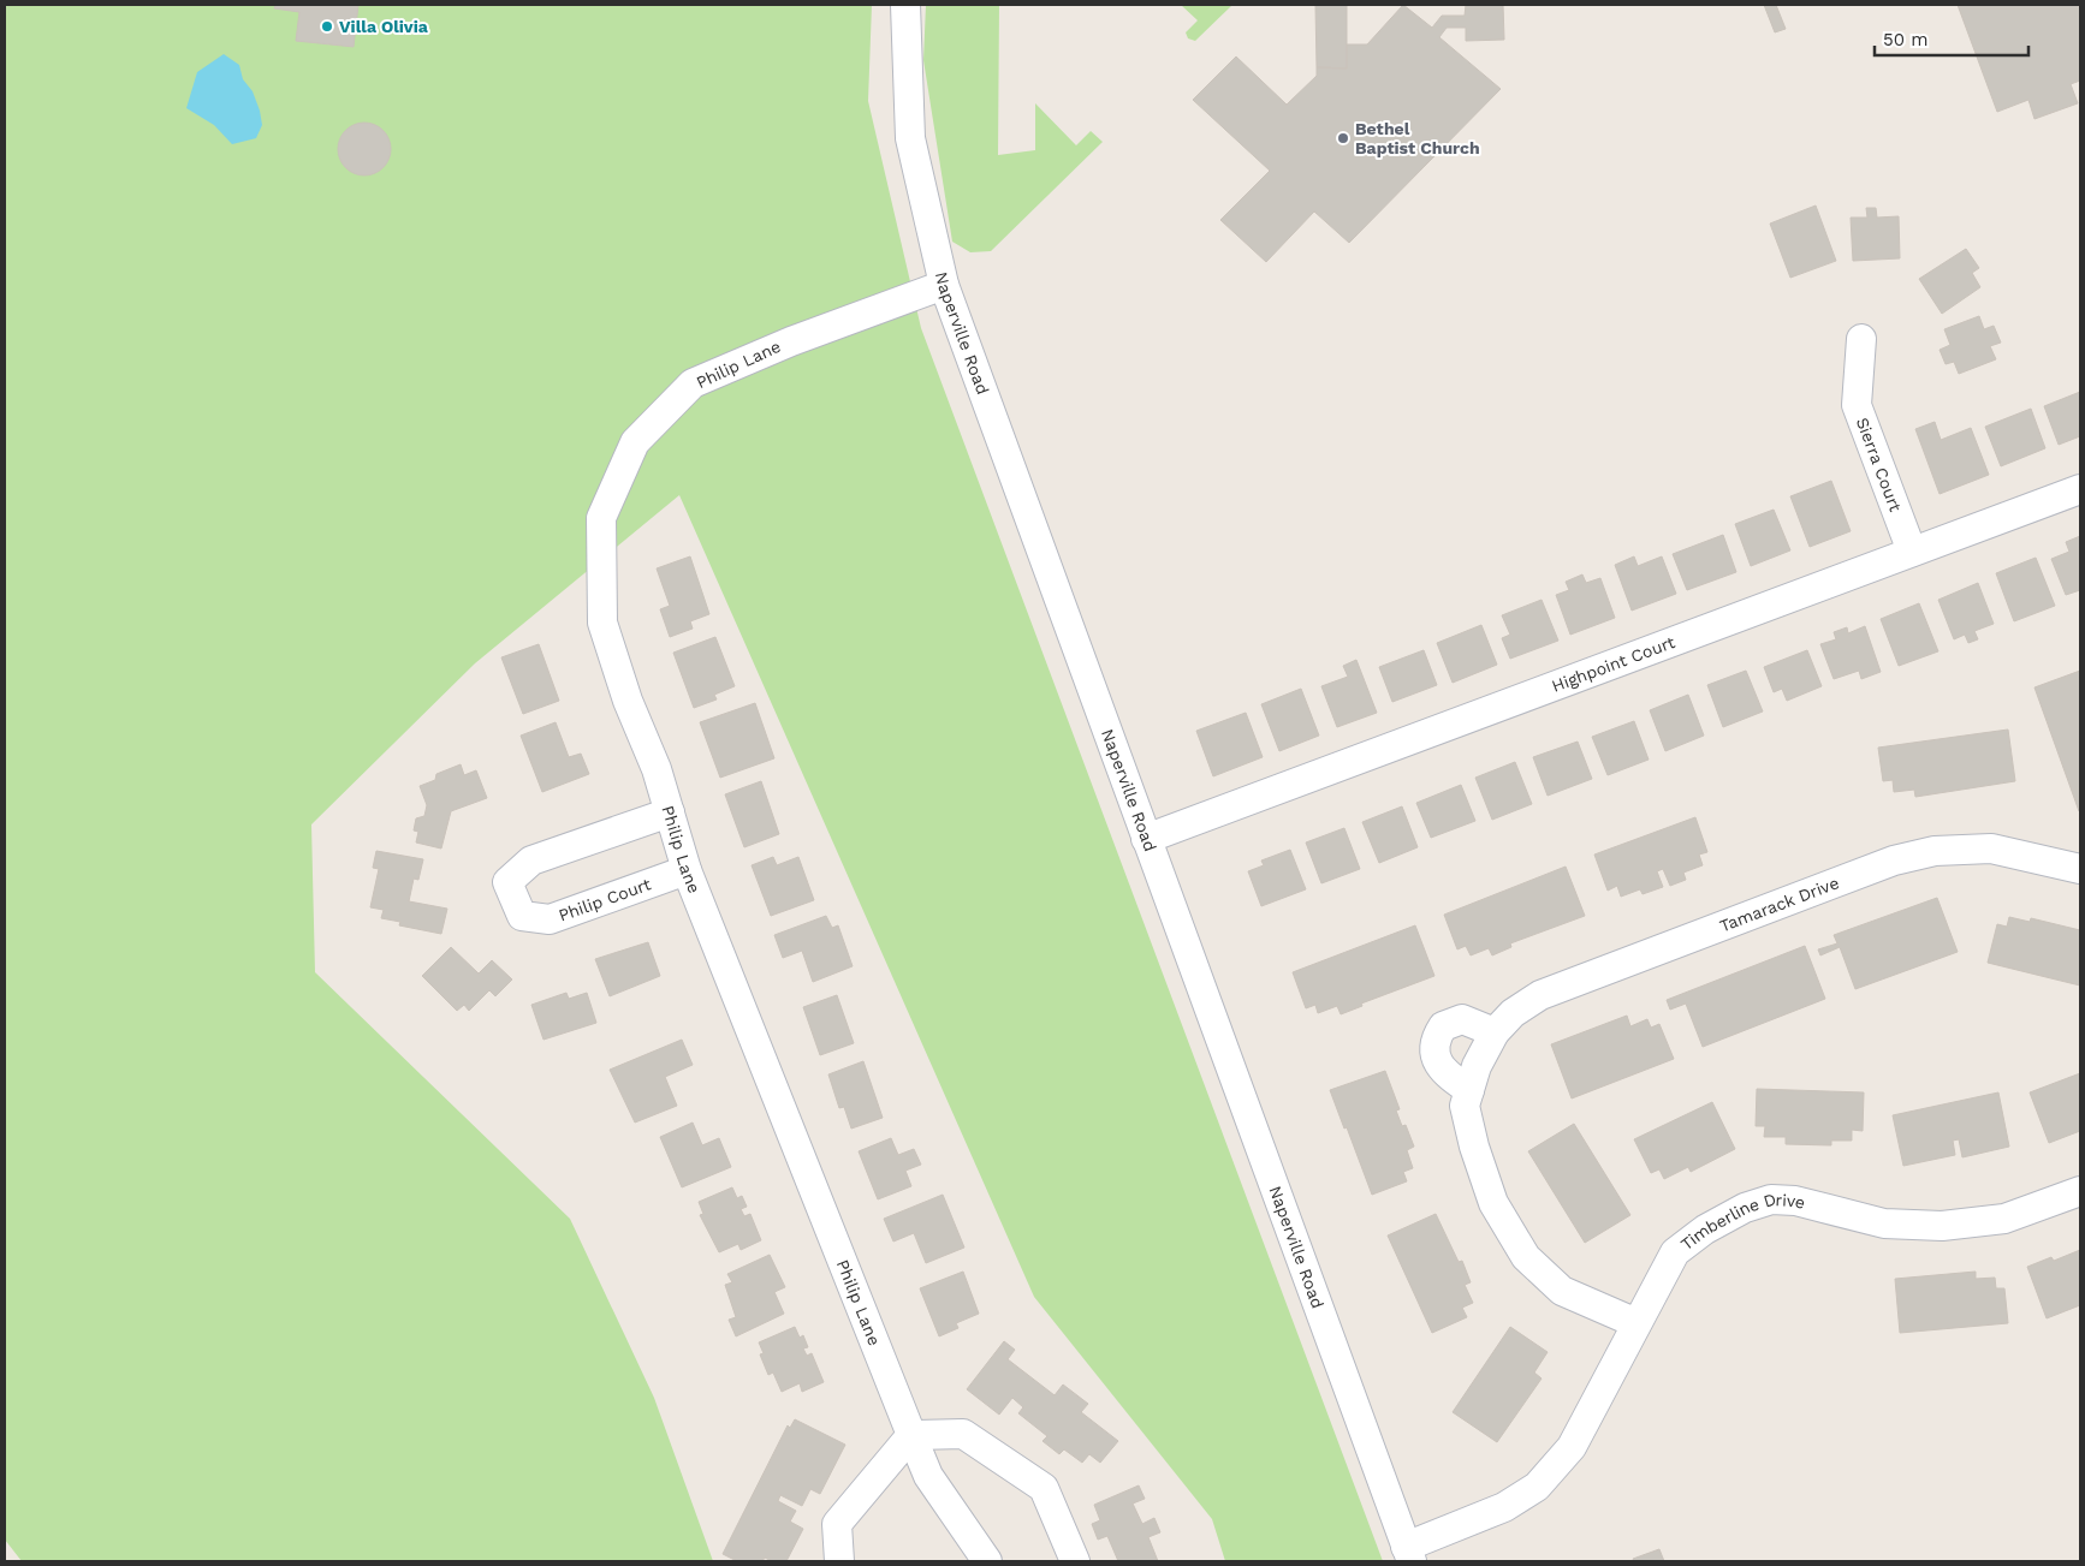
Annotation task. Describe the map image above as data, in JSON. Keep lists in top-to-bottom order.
{
  "streets": {
    "street": [
      "Naperville Road",
      "Philip Lane",
      "Sierra Court",
      "Highpoint Court",
      "Philip Court",
      "Tamarack Drive",
      "Timberline Drive"
    ]
  },
  "crossings": [
    ["Naperville Road", "Philip Lane"],
    ["Naperville Road", "Highpoint Court"],
    ["Naperville Road", "Timberline Drive"],
    ["Philip Lane", "Philip Court"],
    ["Sierra Court", "Highpoint Court"],
    ["Tamarack Drive", "Timberline Drive"]
  ],
  "places": ["Villa Olivia", "Bethel Baptist Church"],
  "scale_bar": "50 m"
}
